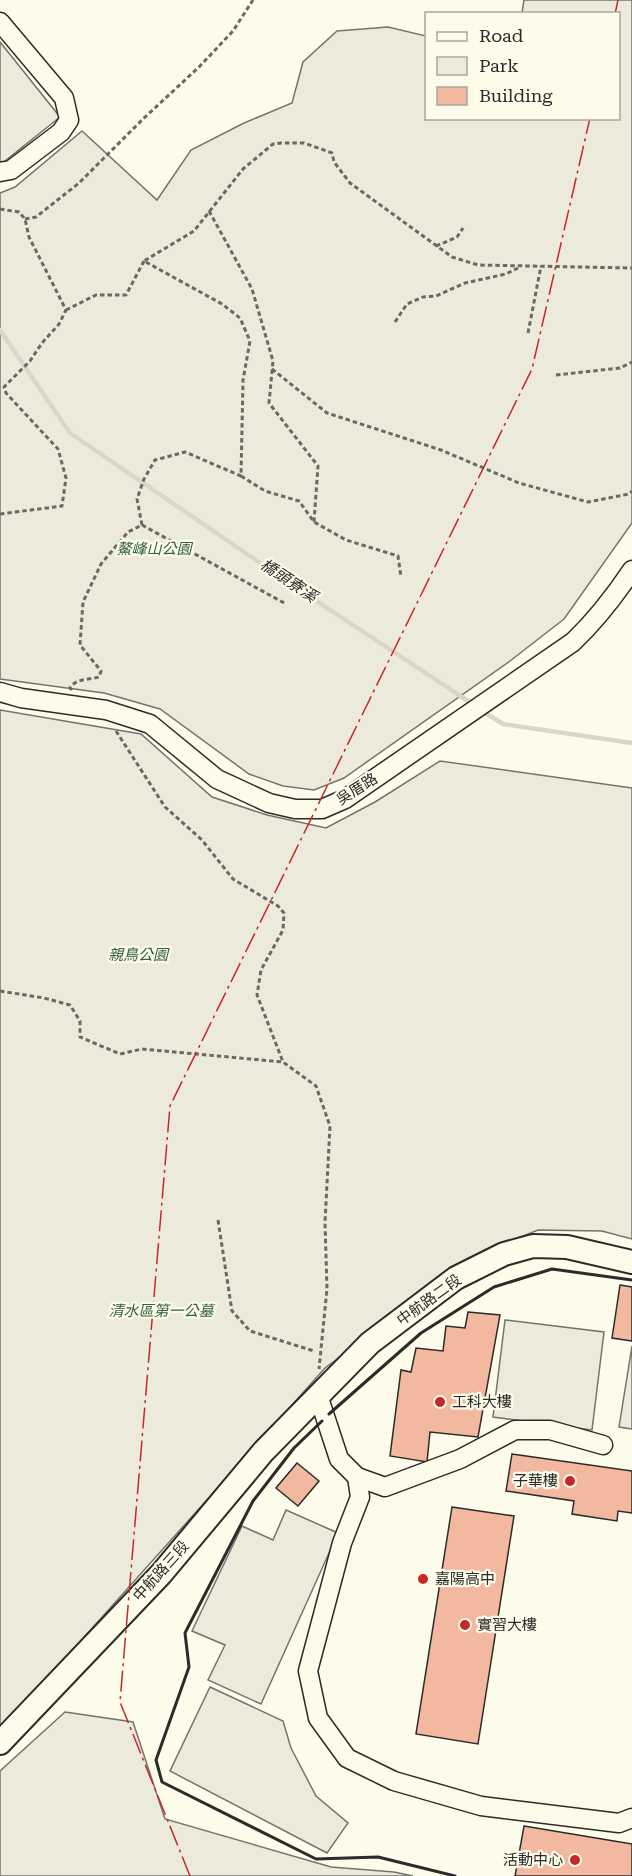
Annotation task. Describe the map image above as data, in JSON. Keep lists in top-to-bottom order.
{
  "streets": {
    "main road": ["中航路二段", "中航路三段"],
    "street": ["吳厝路"]
  },
  "crossings": [
    ["中航路二段", "中航路三段"]
  ],
  "water": ["橋頭寮溪"],
  "parks": ["鰲峰山公園", "親鳥公園", "清水區第一公墓"],
  "places": [
    "工科大樓",
    "子華樓",
    "嘉陽高中",
    "實習大樓",
    "活動中心"
  ],
  "legend": ["Road", "Park", "Building"]
}
